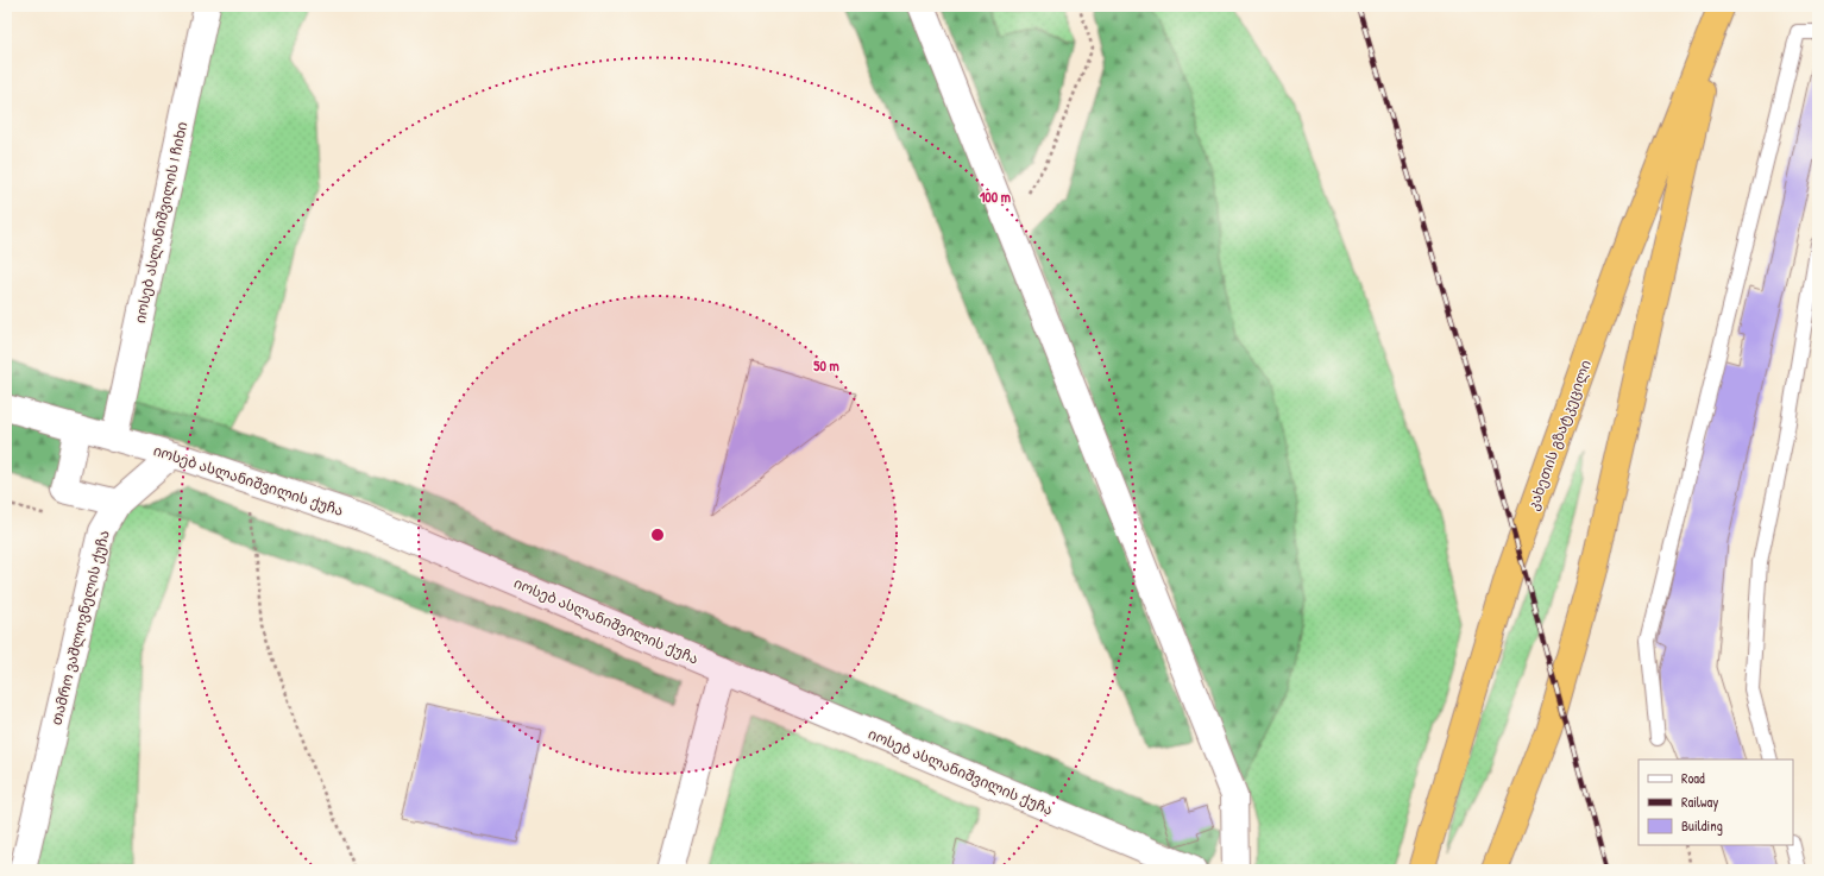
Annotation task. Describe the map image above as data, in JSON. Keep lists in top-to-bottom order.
{
  "streets": {
    "highway": ["კახეთის გზატკეცილი"],
    "street": ["იოსებ ასლანიშვილის I ჩიხი", "იოსებ ასლანიშვილის ქუჩა", "თამრო ვაშლოვნელის ქუჩა"]
  },
  "crossings": [
    ["იოსებ ასლანიშვილის I ჩიხი", "იოსებ ასლანიშვილის ქუჩა"],
    ["იოსებ ასლანიშვილის ქუჩა", "თამრო ვაშლოვნელის ქუჩა"]
  ],
  "legend": ["Road", "Railway", "Building"],
  "rings": ["100 m", "50 m"]
}
